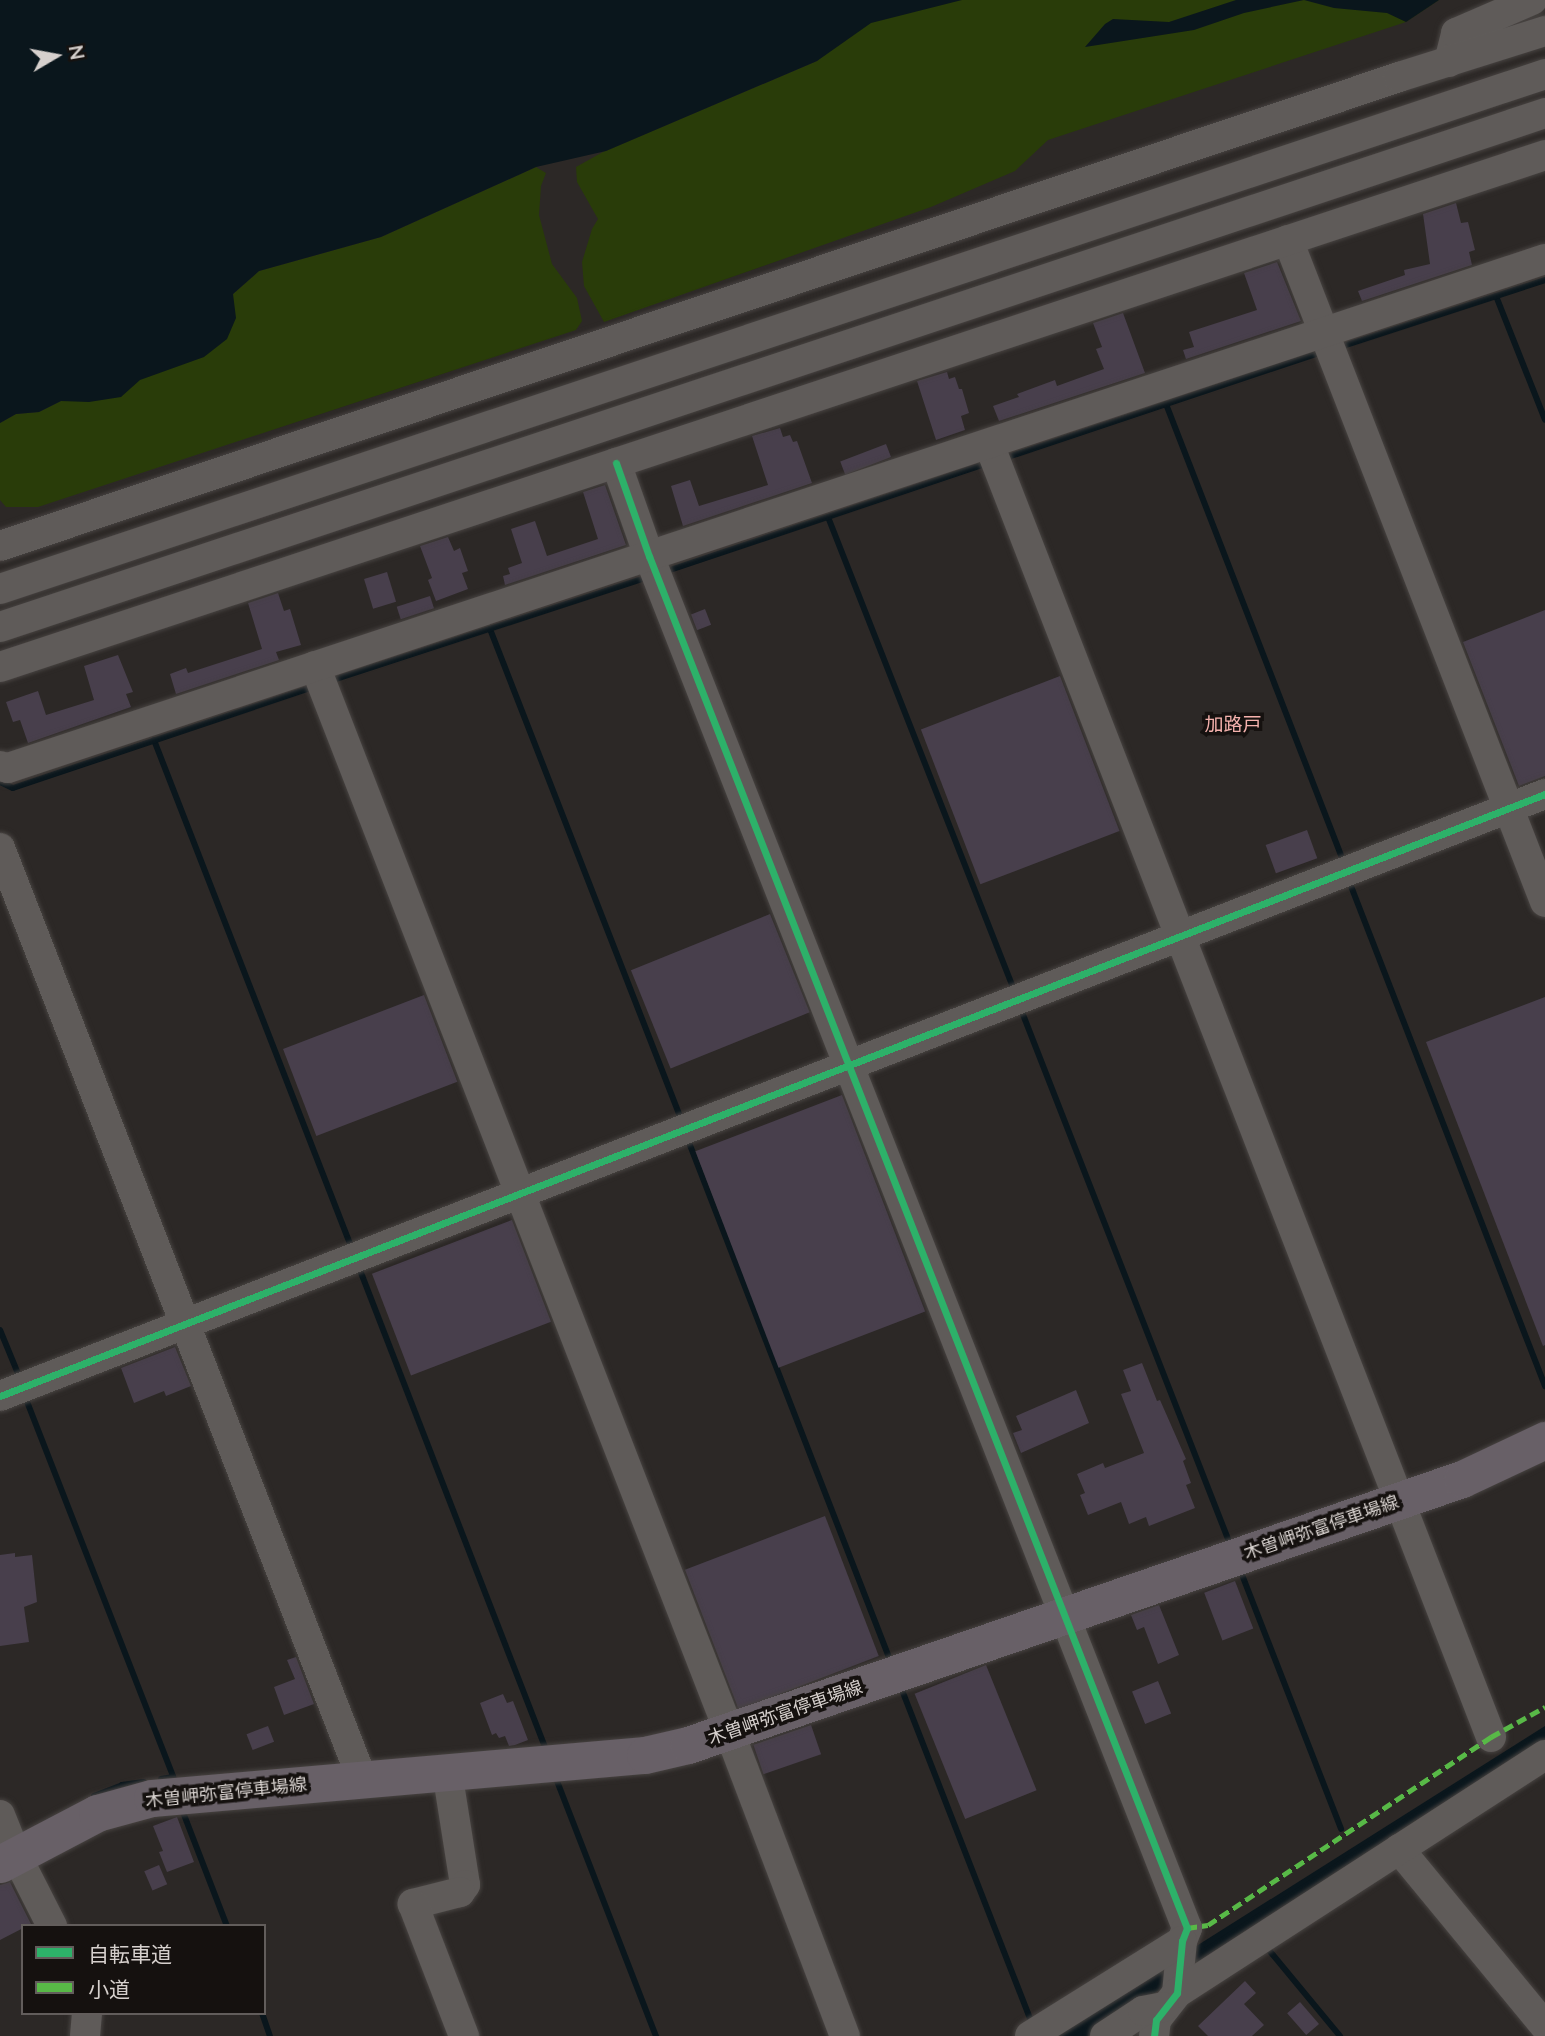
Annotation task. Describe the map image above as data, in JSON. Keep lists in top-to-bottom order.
{
  "streets": {
    "main road": ["木曽岬弥富停車場線"]
  },
  "districts": ["加路戸"],
  "legend": ["自転車道", "小道"],
  "north": "right"
}
